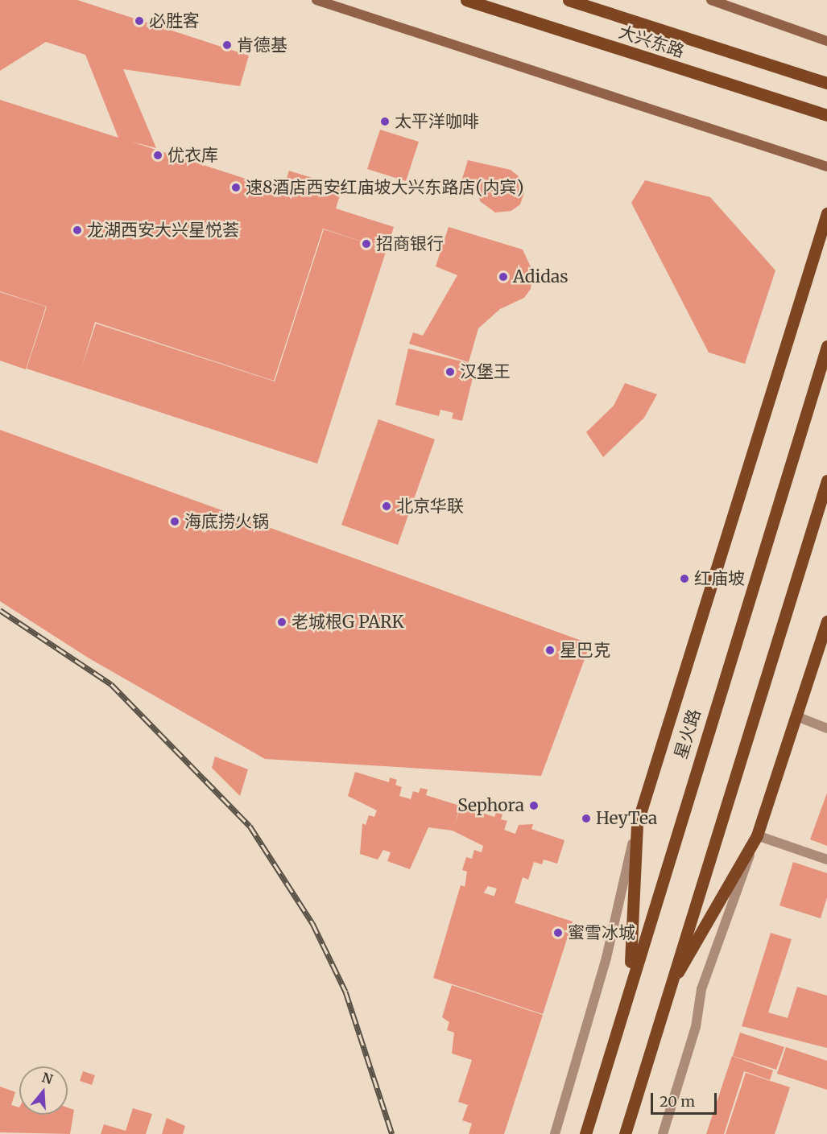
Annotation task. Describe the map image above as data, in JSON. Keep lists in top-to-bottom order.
{
  "streets": {
    "main road": ["大兴东路", "星火路"]
  },
  "places": [
    "必胜客",
    "肯德基",
    "太平洋咖啡",
    "优衣库",
    "速8酒店西安红庙坡大兴东路店(内宾)",
    "龙湖西安大兴星悦荟",
    "招商银行",
    "Adidas",
    "汉堡王",
    "北京华联",
    "海底捞火锅",
    "红庙坡",
    "老城根G PARK",
    "星巴克",
    "Sephora",
    "HeyTea",
    "蜜雪冰城"
  ],
  "scale_bar": "20 m",
  "north": "top"
}
